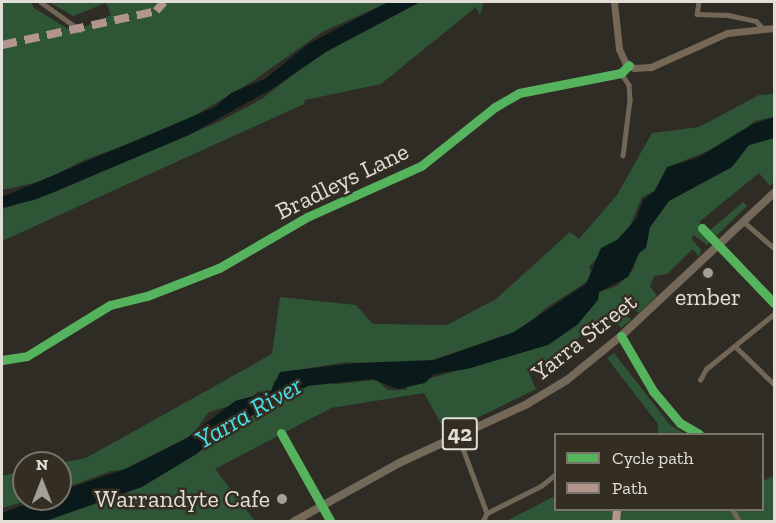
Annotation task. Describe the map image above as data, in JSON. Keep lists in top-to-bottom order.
{
  "streets": {
    "main road": ["Yarra Street", "42"],
    "street": ["Bradleys Lane"]
  },
  "water": ["Yarra River"],
  "places": ["ember", "Warrandyte Cafe"],
  "legend": ["Cycle path", "Path"],
  "north": "top"
}
